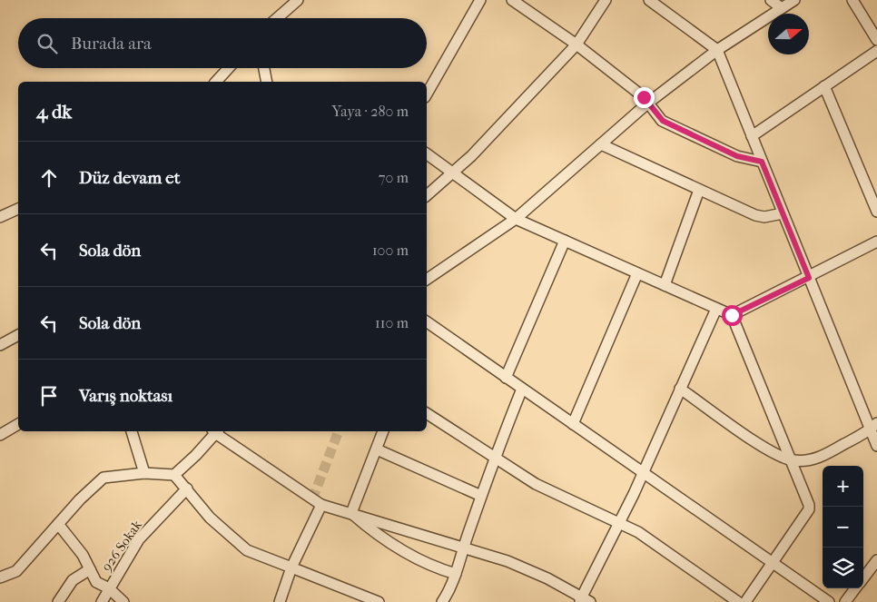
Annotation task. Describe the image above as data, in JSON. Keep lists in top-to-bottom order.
{
  "streets": {
    "street": ["926 Sokak"]
  },
  "north": "right",
  "page": {
    "search": "Burada ara",
    "heading": ["4 dk", "Yaya · 280 m"],
    "list": [
      ["Düz devam et", "70 m"],
      ["Sola dön", "100 m"],
      ["Sola dön", "110 m"],
      "Varış noktası"
    ],
    "map_buttons": ["+", "−"]
  }
}
